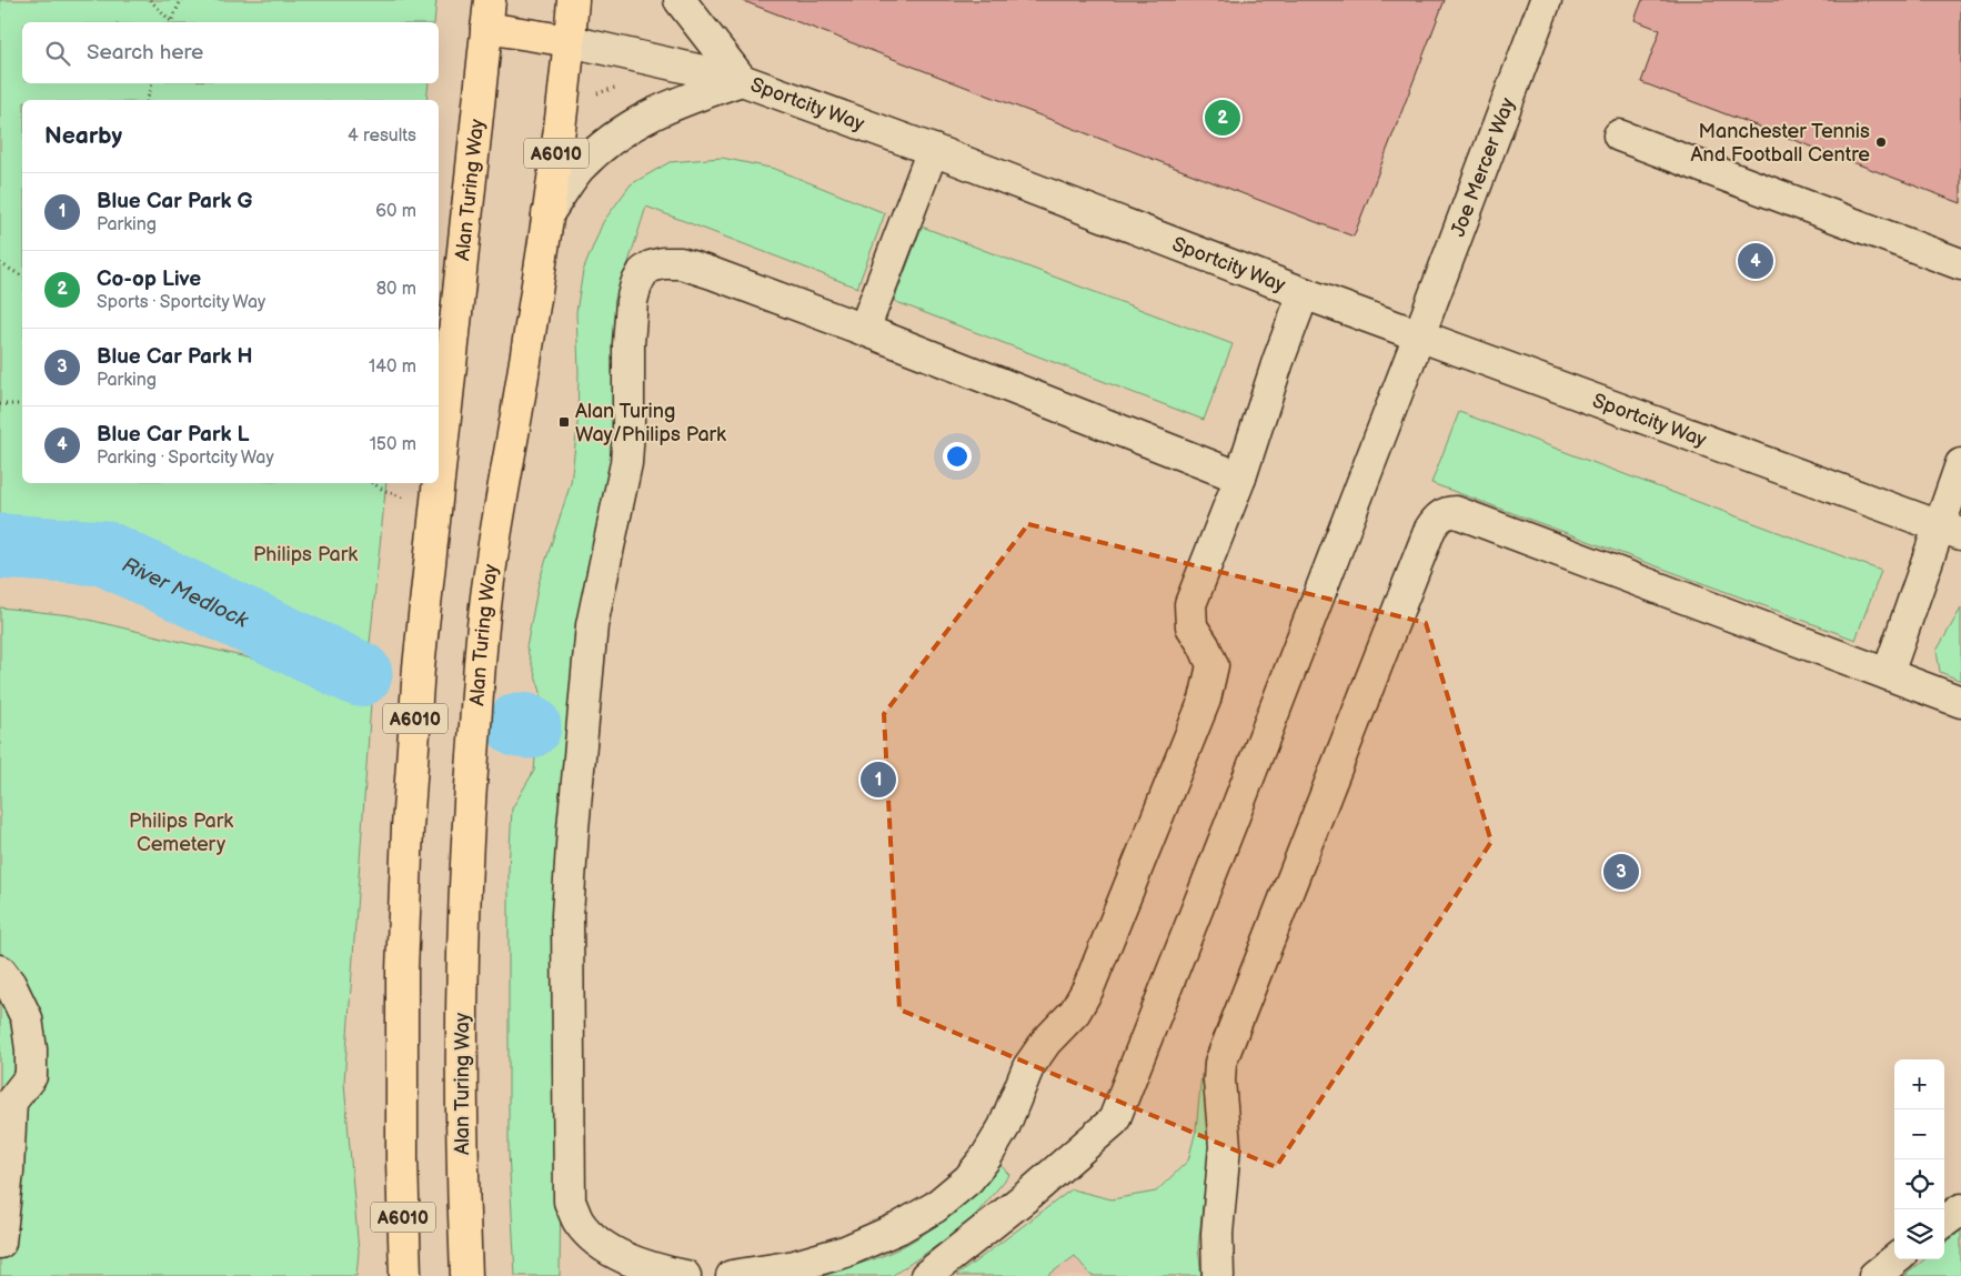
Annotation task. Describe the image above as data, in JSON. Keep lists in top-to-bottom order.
{
  "streets": {
    "highway": ["Sportcity Way", "A6010", "Alan Turing Way"],
    "street": ["Joe Mercer Way"]
  },
  "crossings": [
    ["Sportcity Way", "Joe Mercer Way"],
    ["Sportcity Way", "Alan Turing Way"]
  ],
  "water": ["River Medlock"],
  "parks": ["Philips Park", "Philips Park Cemetery"],
  "places": {
    "other": ["Manchester Tennis And Football Centre"],
    "transit": ["Alan Turing Way/Philips Park"]
  },
  "page": {
    "search": "Search here",
    "pins": [
      "2",
      "4",
      "1",
      "3"
    ],
    "heading": ["Nearby", "4 results"],
    "list": [
      {
        "mark": "1",
        "name": "Blue Car Park G",
        "note": "Parking",
        "value": "60 m"
      },
      {
        "mark": "2",
        "name": "Co-op Live",
        "note": "Sports · Sportcity Way",
        "value": "80 m"
      },
      {
        "mark": "3",
        "name": "Blue Car Park H",
        "note": "Parking",
        "value": "140 m"
      },
      {
        "mark": "4",
        "name": "Blue Car Park L",
        "note": "Parking · Sportcity Way",
        "value": "150 m"
      }
    ],
    "map_buttons": ["+", "−"]
  }
}
